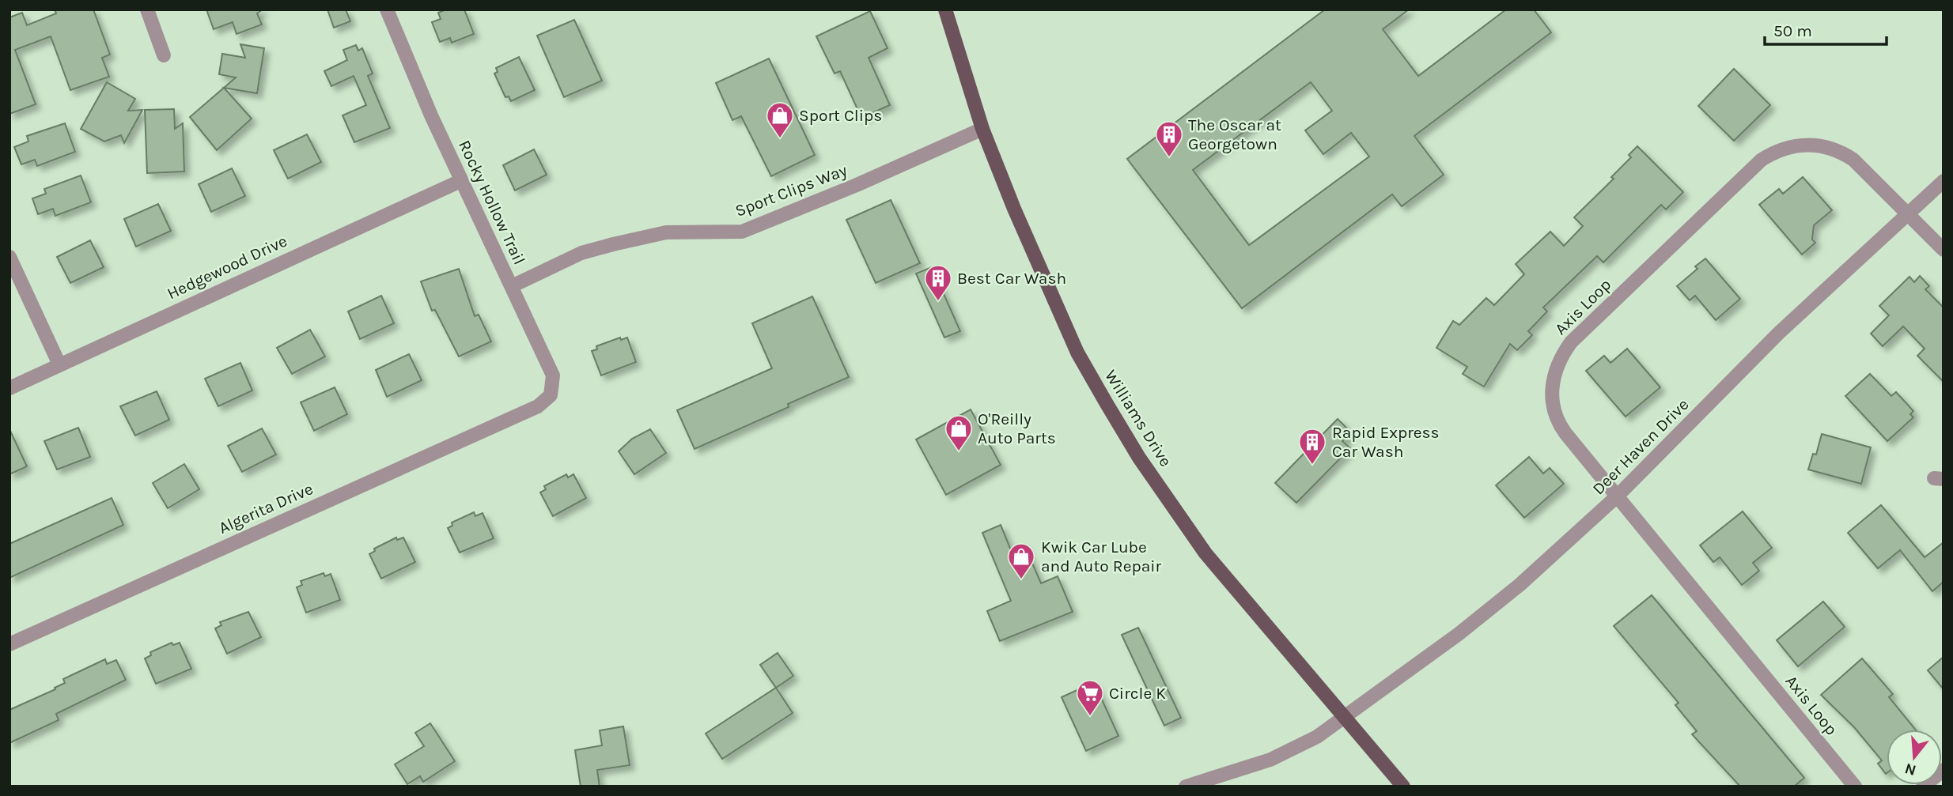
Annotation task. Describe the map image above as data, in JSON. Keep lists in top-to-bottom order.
{
  "streets": {
    "main road": ["Williams Drive"],
    "street": [
      "Sport Clips Way",
      "Rocky Hollow Trail",
      "Hedgewood Drive",
      "Axis Loop",
      "Deer Haven Drive",
      "Algerita Drive"
    ]
  },
  "crossings": [
    ["Sport Clips Way", "Rocky Hollow Trail"],
    ["Sport Clips Way", "Williams Drive"],
    ["Rocky Hollow Trail", "Hedgewood Drive"],
    ["Rocky Hollow Trail", "Algerita Drive"],
    ["Axis Loop", "Deer Haven Drive"],
    ["Williams Drive", "Deer Haven Drive"]
  ],
  "places": {
    "shop": ["Sport Clips", "O'Reilly Auto Parts", "Kwik Car Lube and Auto Repair"],
    "building": ["The Oscar at Georgetown", "Best Car Wash", "Rapid Express Car Wash"],
    "supermarket": ["Circle K"]
  },
  "scale_bar": "50 m",
  "north": "bottom"
}
